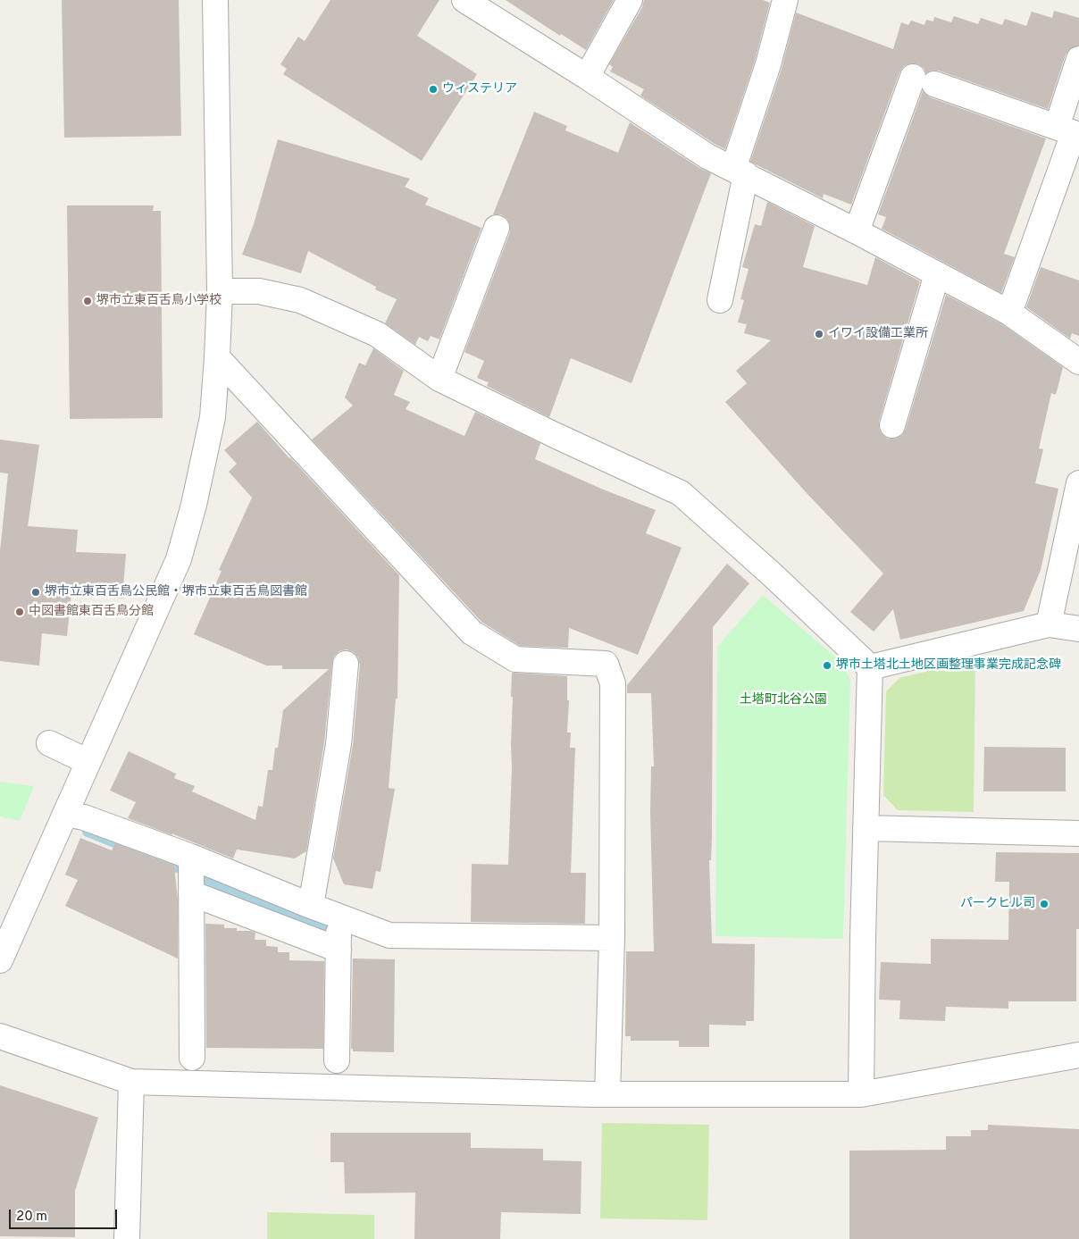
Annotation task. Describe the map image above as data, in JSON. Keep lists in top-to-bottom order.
{
  "parks": ["土塔町北谷公園"],
  "places": [
    "ウィステリア",
    "堺市立東百舌鳥小学校",
    "イワイ設備工業所",
    "堺市立東百舌鳥公民館・堺市立東百舌鳥図書館",
    "中図書館東百舌鳥分館",
    "堺市土塔北土地区画整理事業完成記念碑",
    "パークヒル司"
  ],
  "scale_bar": "20 m"
}
